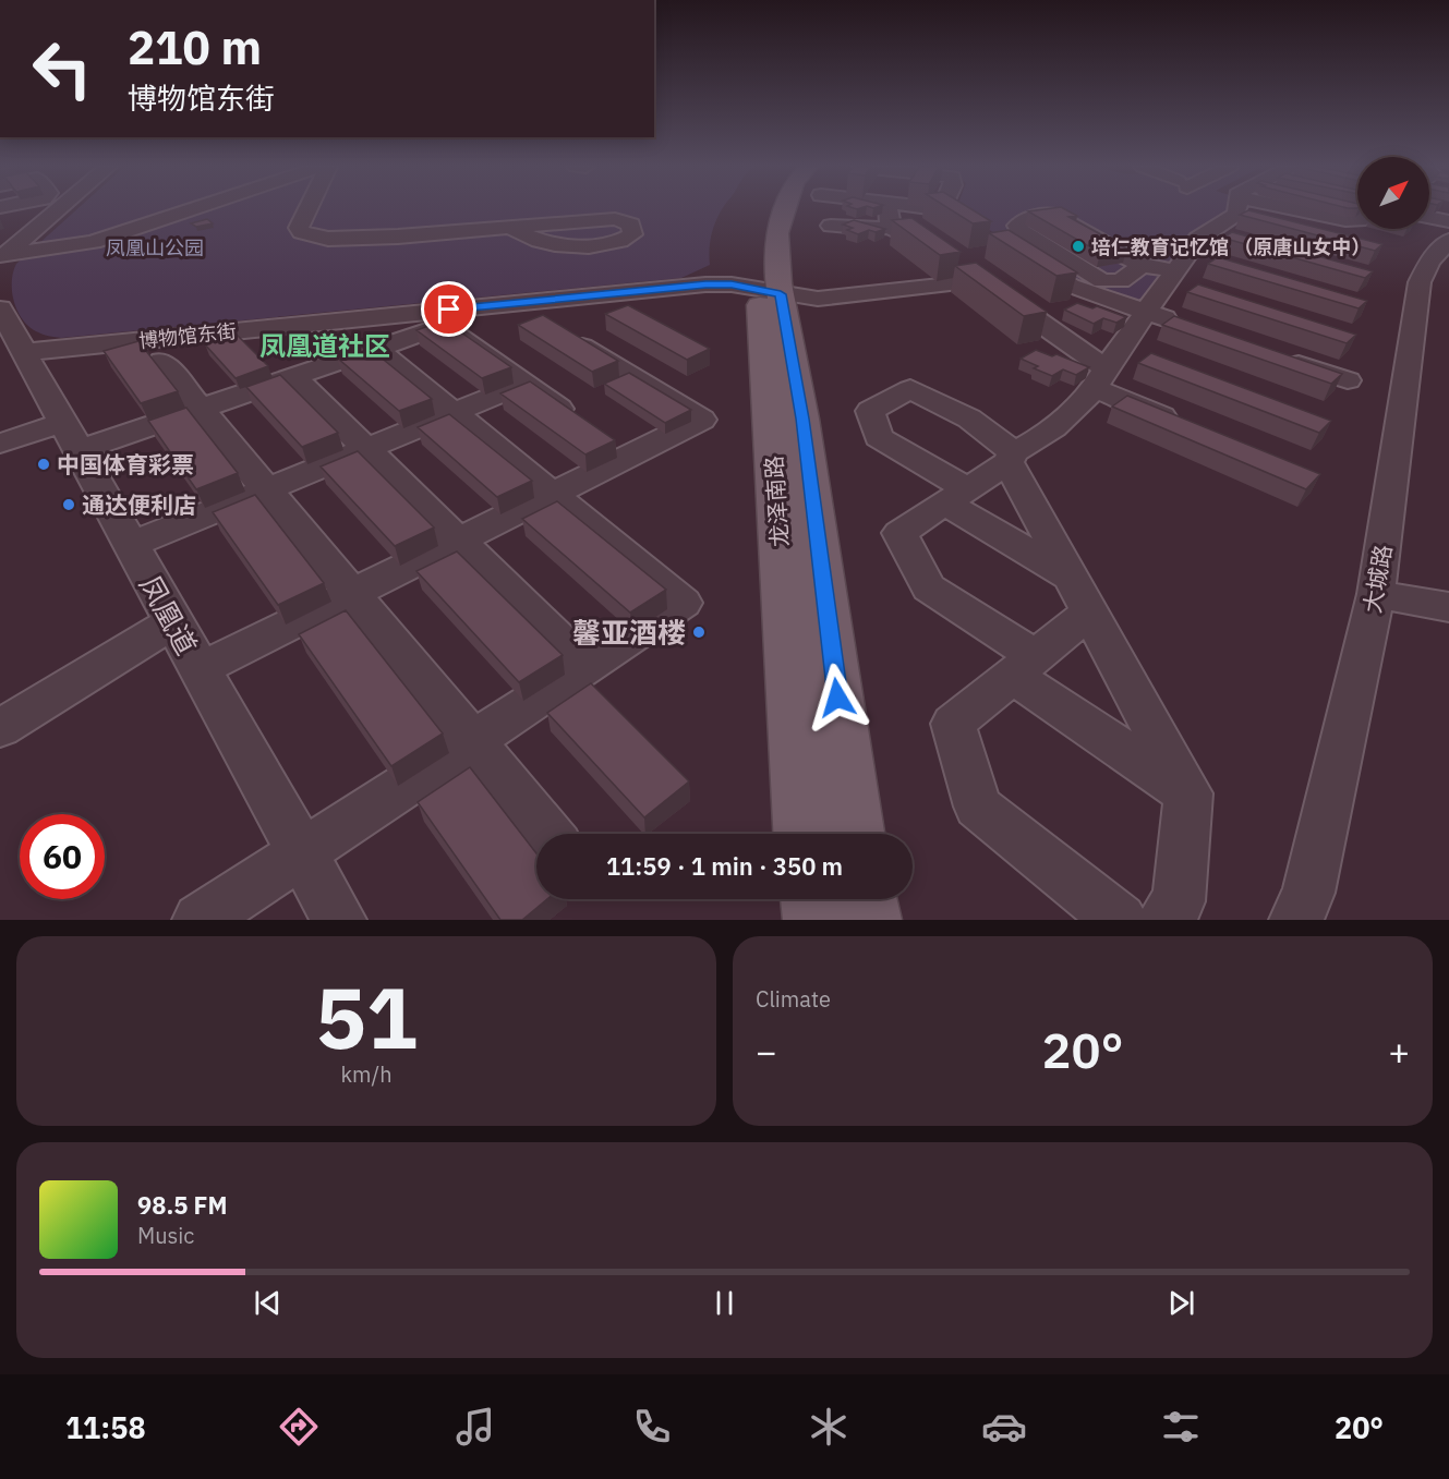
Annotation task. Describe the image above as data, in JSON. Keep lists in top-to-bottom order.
{
  "streets": {
    "main road": ["龙泽南路"],
    "street": ["博物馆东街", "大城路", "凤凰道"]
  },
  "crossings": [
    ["博物馆东街", "龙泽南路"],
    ["博物馆东街", "凤凰道"]
  ],
  "districts": ["凤凰道社区"],
  "parks": ["凤凰山公园"],
  "places": [
    "培仁教育记忆馆 （原唐山女中）",
    "中国体育彩票",
    "通达便利店",
    "馨亚酒楼"
  ],
  "north": "top right",
  "page": {
    "turn": ["210 m", "博物馆东街"],
    "limit": "60",
    "trip": "11:59 · 1 min · 350 m",
    "tile": [
      ["51", "km/h"],
      "Climate"
    ],
    "heat": ["−", "20°", "+"],
    "song": ["98.5 FM", "Music"],
    "tabs": ["11:58", "20°"]
  }
}
